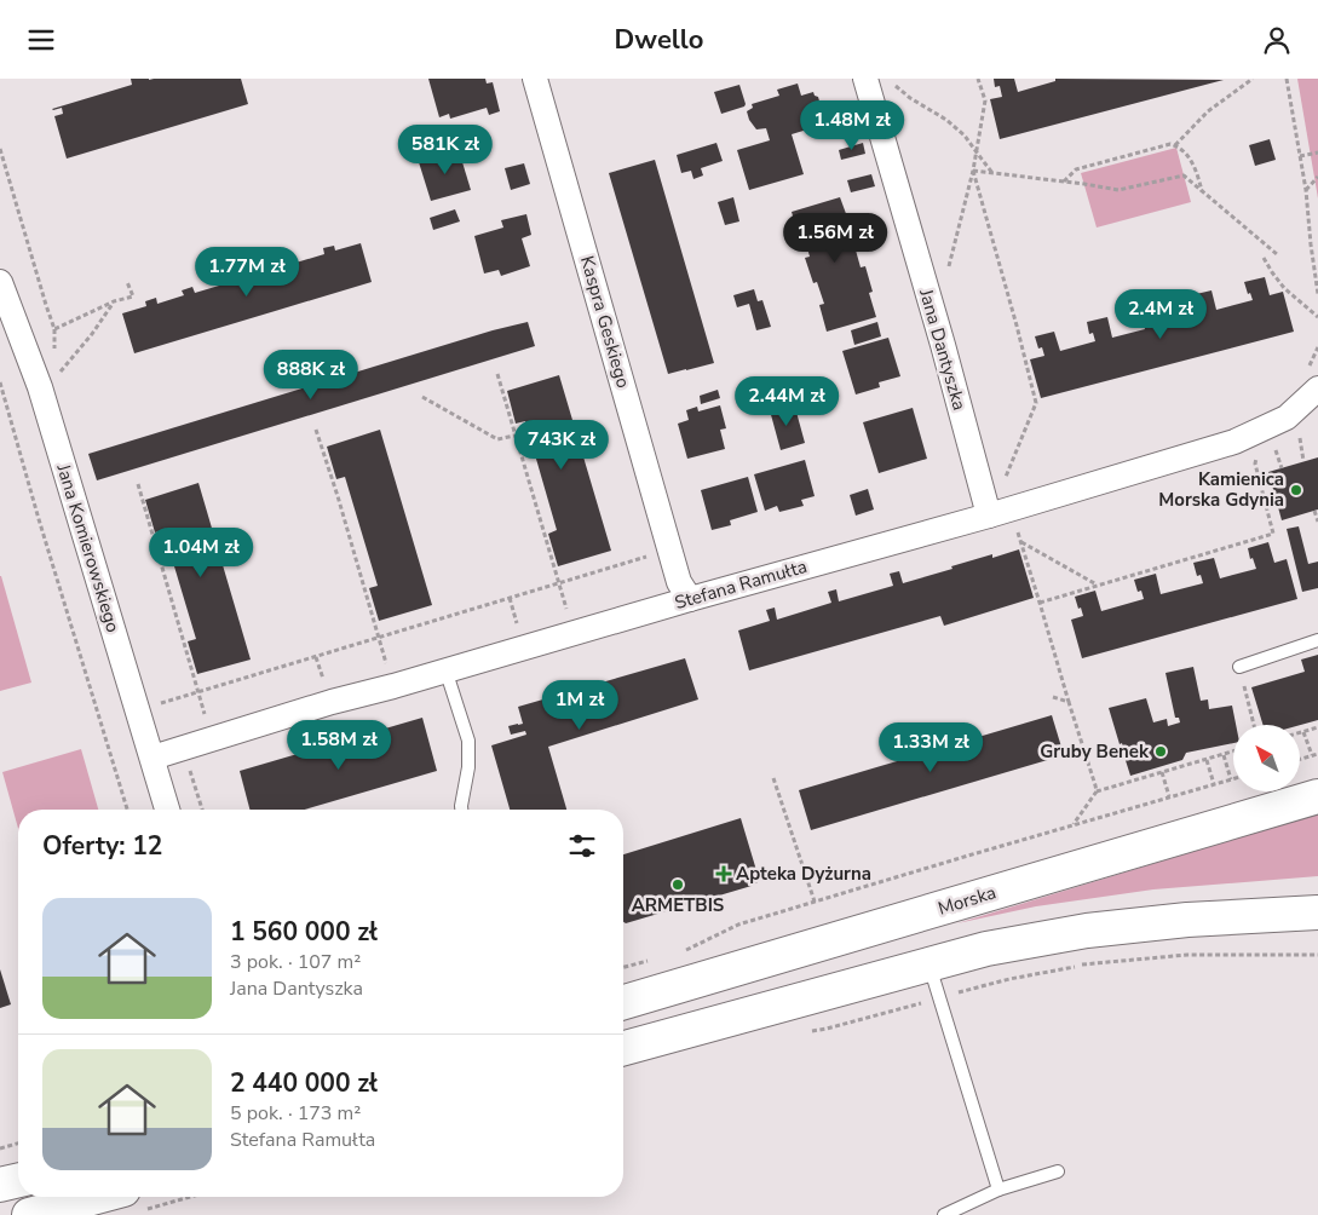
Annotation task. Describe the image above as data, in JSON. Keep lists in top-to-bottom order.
{
  "streets": {
    "main road": ["Morska"],
    "street": [
      "Kaspra Geskiego",
      "Jana Dantyszka",
      "Jana Komierowskiego",
      "Stefana Ramułta"
    ]
  },
  "crossings": [
    ["Kaspra Geskiego", "Stefana Ramułta"],
    ["Jana Dantyszka", "Stefana Ramułta"],
    ["Jana Komierowskiego", "Stefana Ramułta"]
  ],
  "places": {
    "other": ["Kamienica Morska Gdynia", "Gruby Benek", "ARMETBIS"],
    "health": ["Apteka Dyżurna"]
  },
  "north": "top left",
  "page": {
    "header": "Dwello",
    "price": [
      "1.48M zł",
      "581K zł",
      "1.56M zł",
      "1.77M zł",
      "2.4M zł",
      "888K zł",
      "2.44M zł",
      "743K zł",
      "1.04M zł",
      "1M zł",
      "1.58M zł",
      "1.33M zł"
    ],
    "heading": "Oferty: 12",
    "list": [
      {
        "name": "1 560 000 zł",
        "note": "3 pok. · 107 m² · Jana Dantyszka"
      },
      {
        "name": "2 440 000 zł",
        "note": "5 pok. · 173 m² · Stefana Ramułta"
      }
    ]
  }
}
